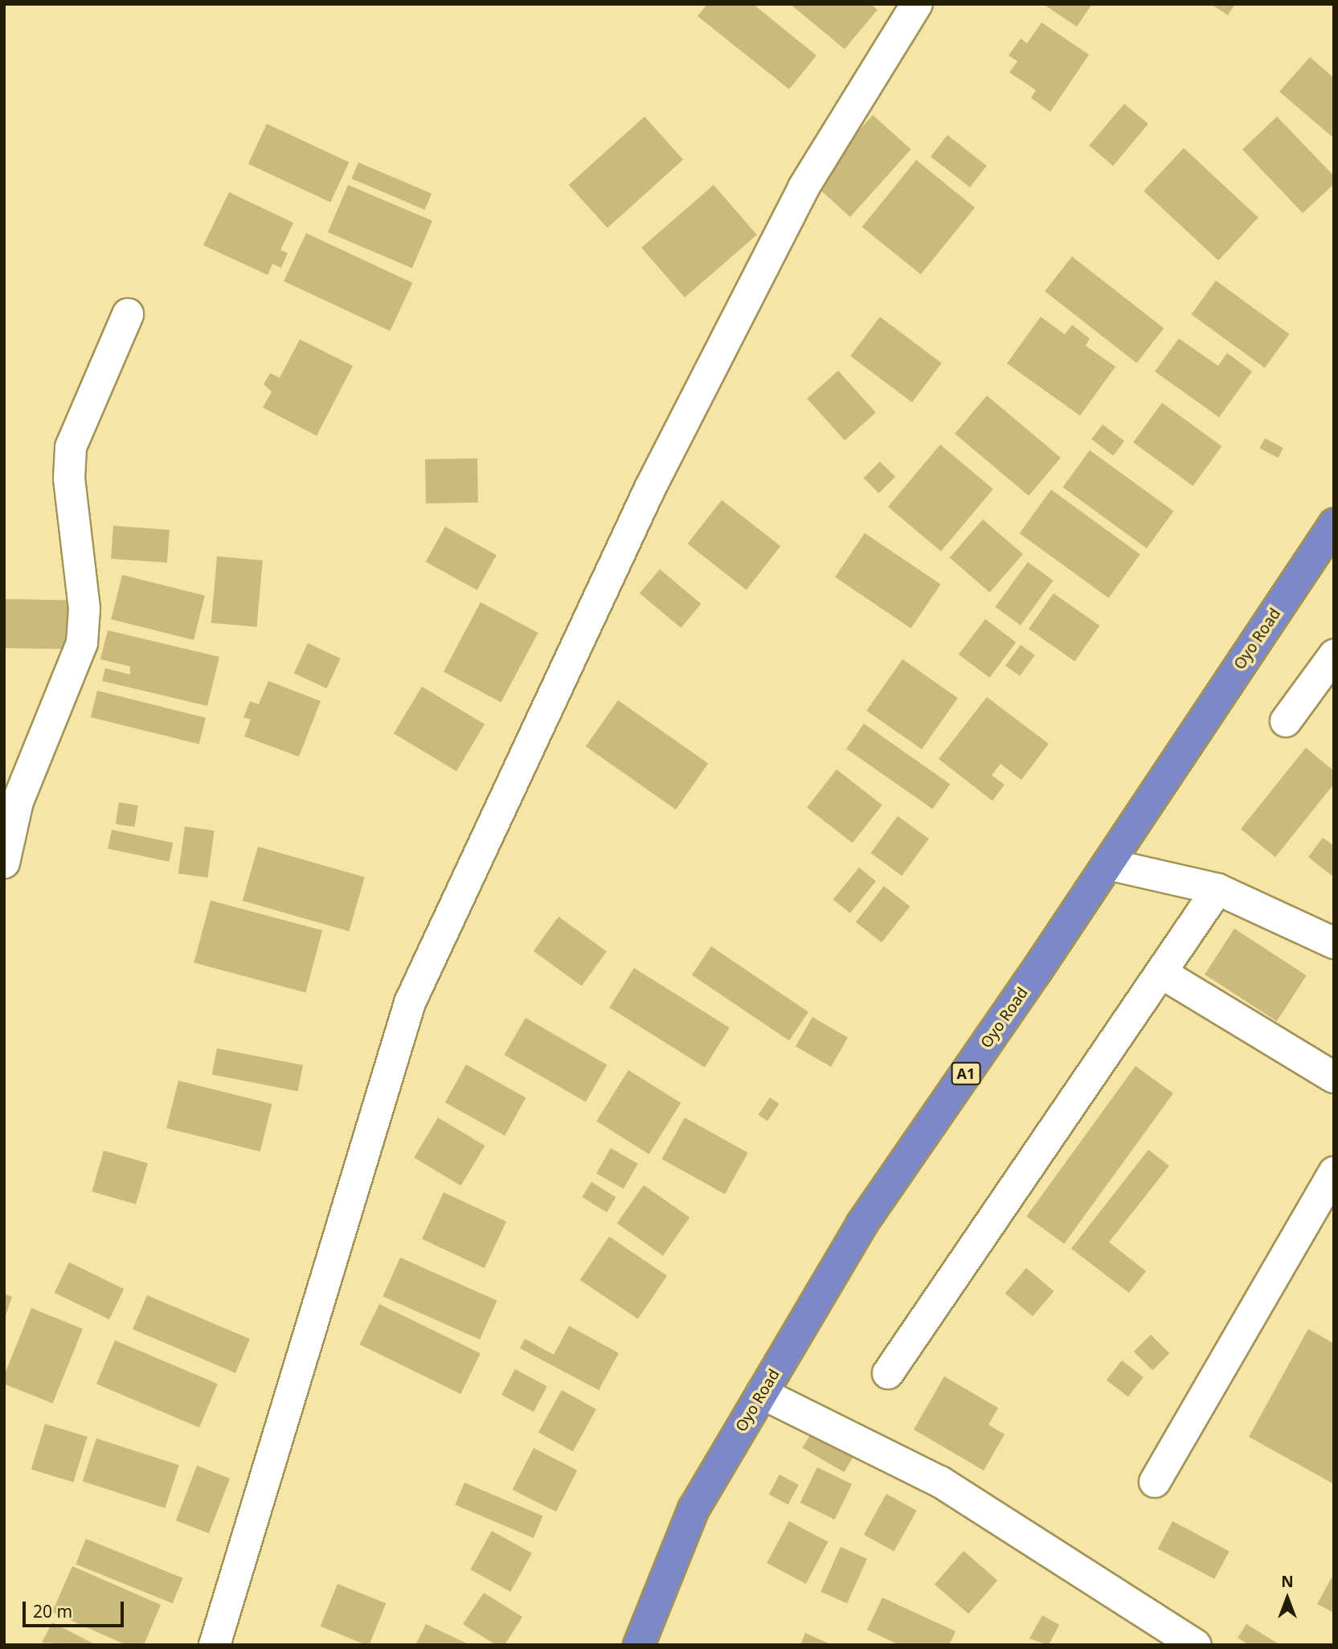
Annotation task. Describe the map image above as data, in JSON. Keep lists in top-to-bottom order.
{
  "streets": {
    "highway": ["Oyo Road", "A1"]
  },
  "scale_bar": "20 m",
  "north": "top"
}
